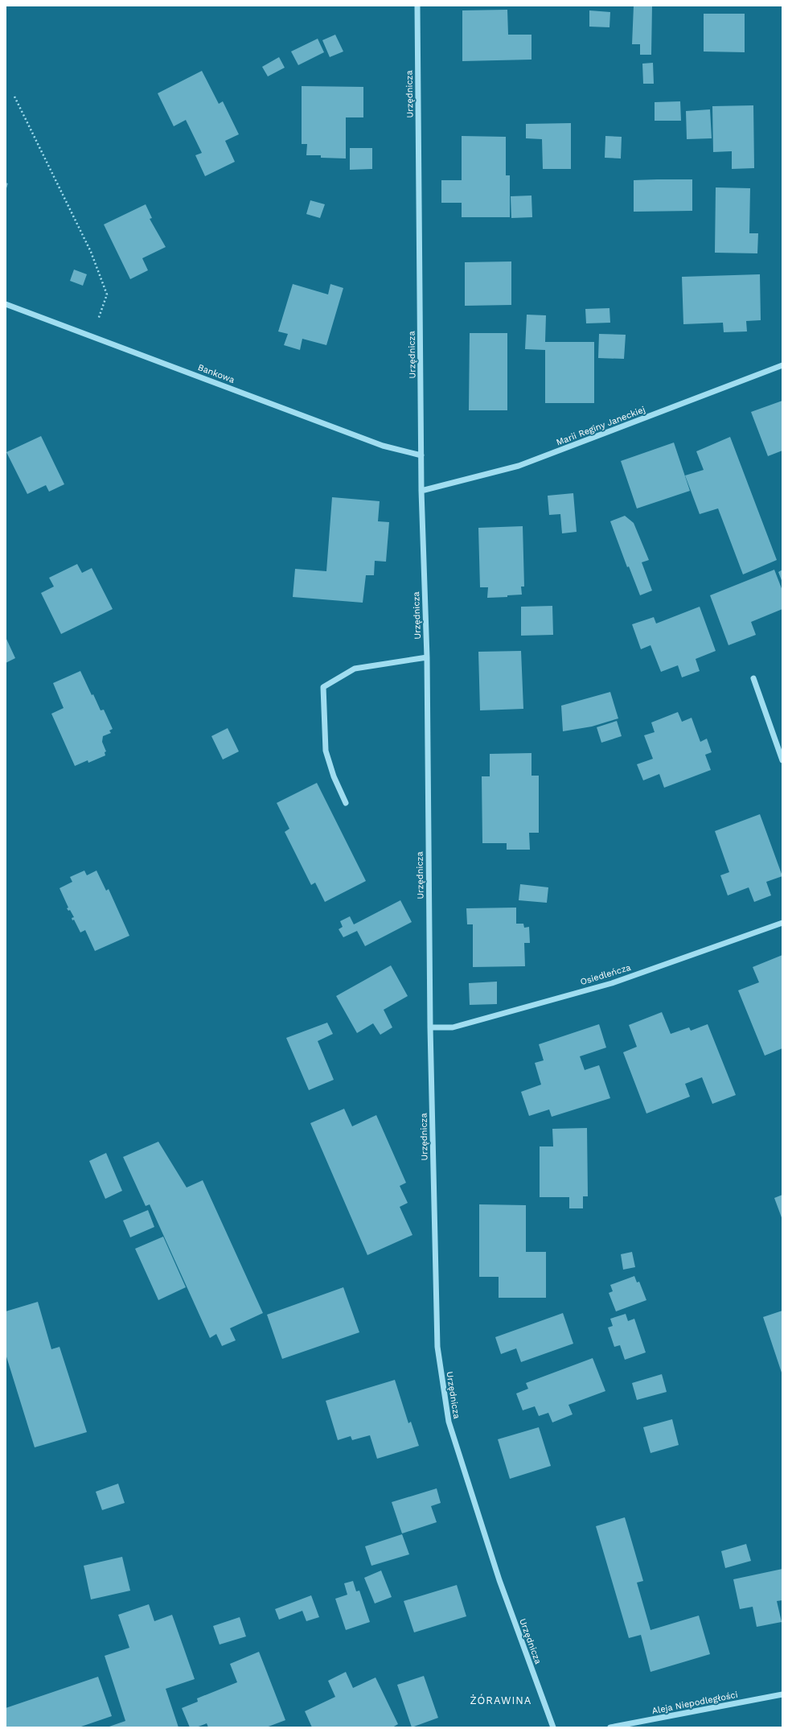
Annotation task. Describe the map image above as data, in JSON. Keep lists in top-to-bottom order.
{
  "streets": {
    "street": [
      "Urzędnicza",
      "Bankowa",
      "Marii Reginy Janeckiej",
      "Osiedleńcza",
      "Aleja Niepodległości"
    ]
  },
  "crossings": [
    ["Urzędnicza", "Bankowa"],
    ["Urzędnicza", "Marii Reginy Janeckiej"],
    ["Urzędnicza", "Osiedleńcza"]
  ],
  "districts": ["ŻÓRAWINA"]
}
